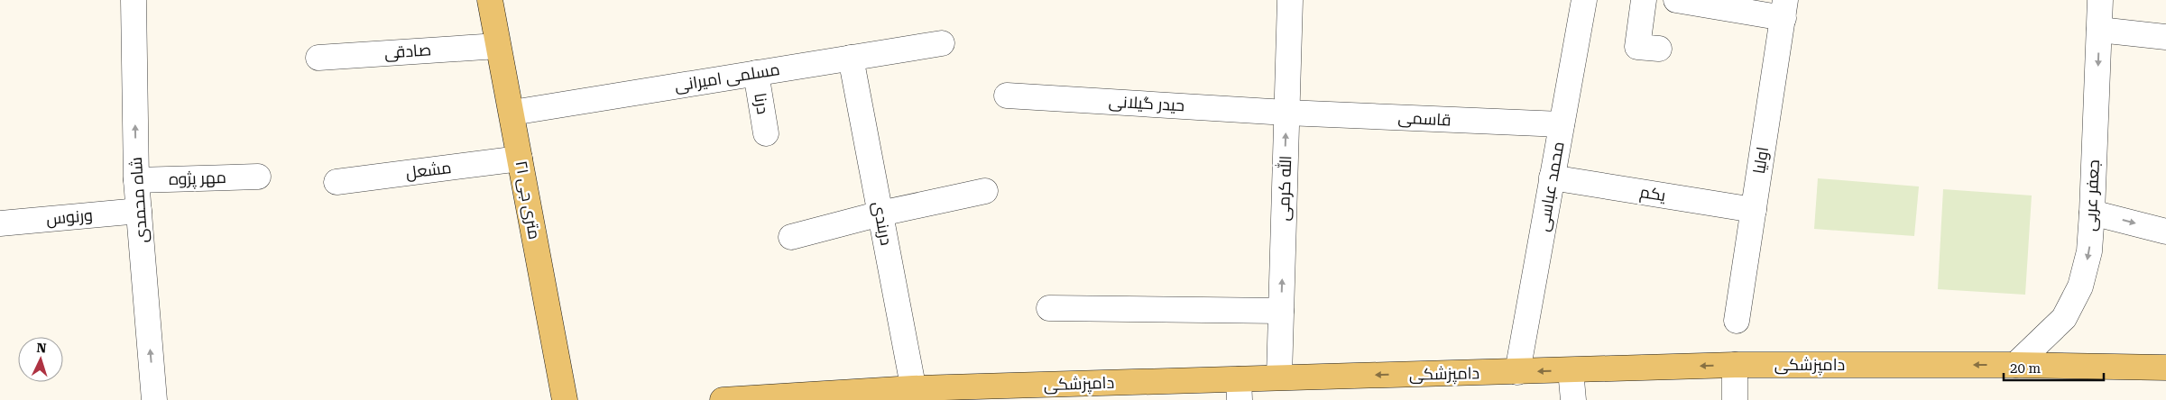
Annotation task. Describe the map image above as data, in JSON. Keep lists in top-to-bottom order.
{
  "streets": {
    "main road": ["۲۱ متری جی", "دامپزشکی"],
    "street": [
      "صادقی",
      "مسلمی امیرانی",
      "درنا",
      "حیدر گیلانی",
      "قاسمی",
      "اولیا",
      "مشعل",
      "مهر پژوه",
      "محمد عباسی",
      "الله کرمی",
      "یکم",
      "جعفر عربی",
      "شاه محمدی",
      "ورنوس",
      "دربندی"
    ]
  },
  "crossings": [
    ["صادقی", "۲۱ متری جی"],
    ["مسلمی امیرانی", "درنا"],
    ["مسلمی امیرانی", "۲۱ متری جی"],
    ["مسلمی امیرانی", "دربندی"],
    ["حیدر گیلانی", "قاسمی"],
    ["حیدر گیلانی", "الله کرمی"],
    ["قاسمی", "محمد عباسی"],
    ["قاسمی", "الله کرمی"],
    ["اولیا", "یکم"],
    ["مشعل", "۲۱ متری جی"],
    ["مهر پژوه", "شاه محمدی"],
    ["محمد عباسی", "یکم"],
    ["محمد عباسی", "دامپزشکی"],
    ["الله کرمی", "دامپزشکی"],
    ["جعفر عربی", "دامپزشکی"],
    ["شاه محمدی", "ورنوس"],
    ["دربندی", "دامپزشکی"]
  ],
  "one_way": [
    "الله کرمی",
    "جعفر عربی",
    "شاه محمدی",
    "دامپزشکی"
  ],
  "scale_bar": "20 m",
  "north": "top"
}
